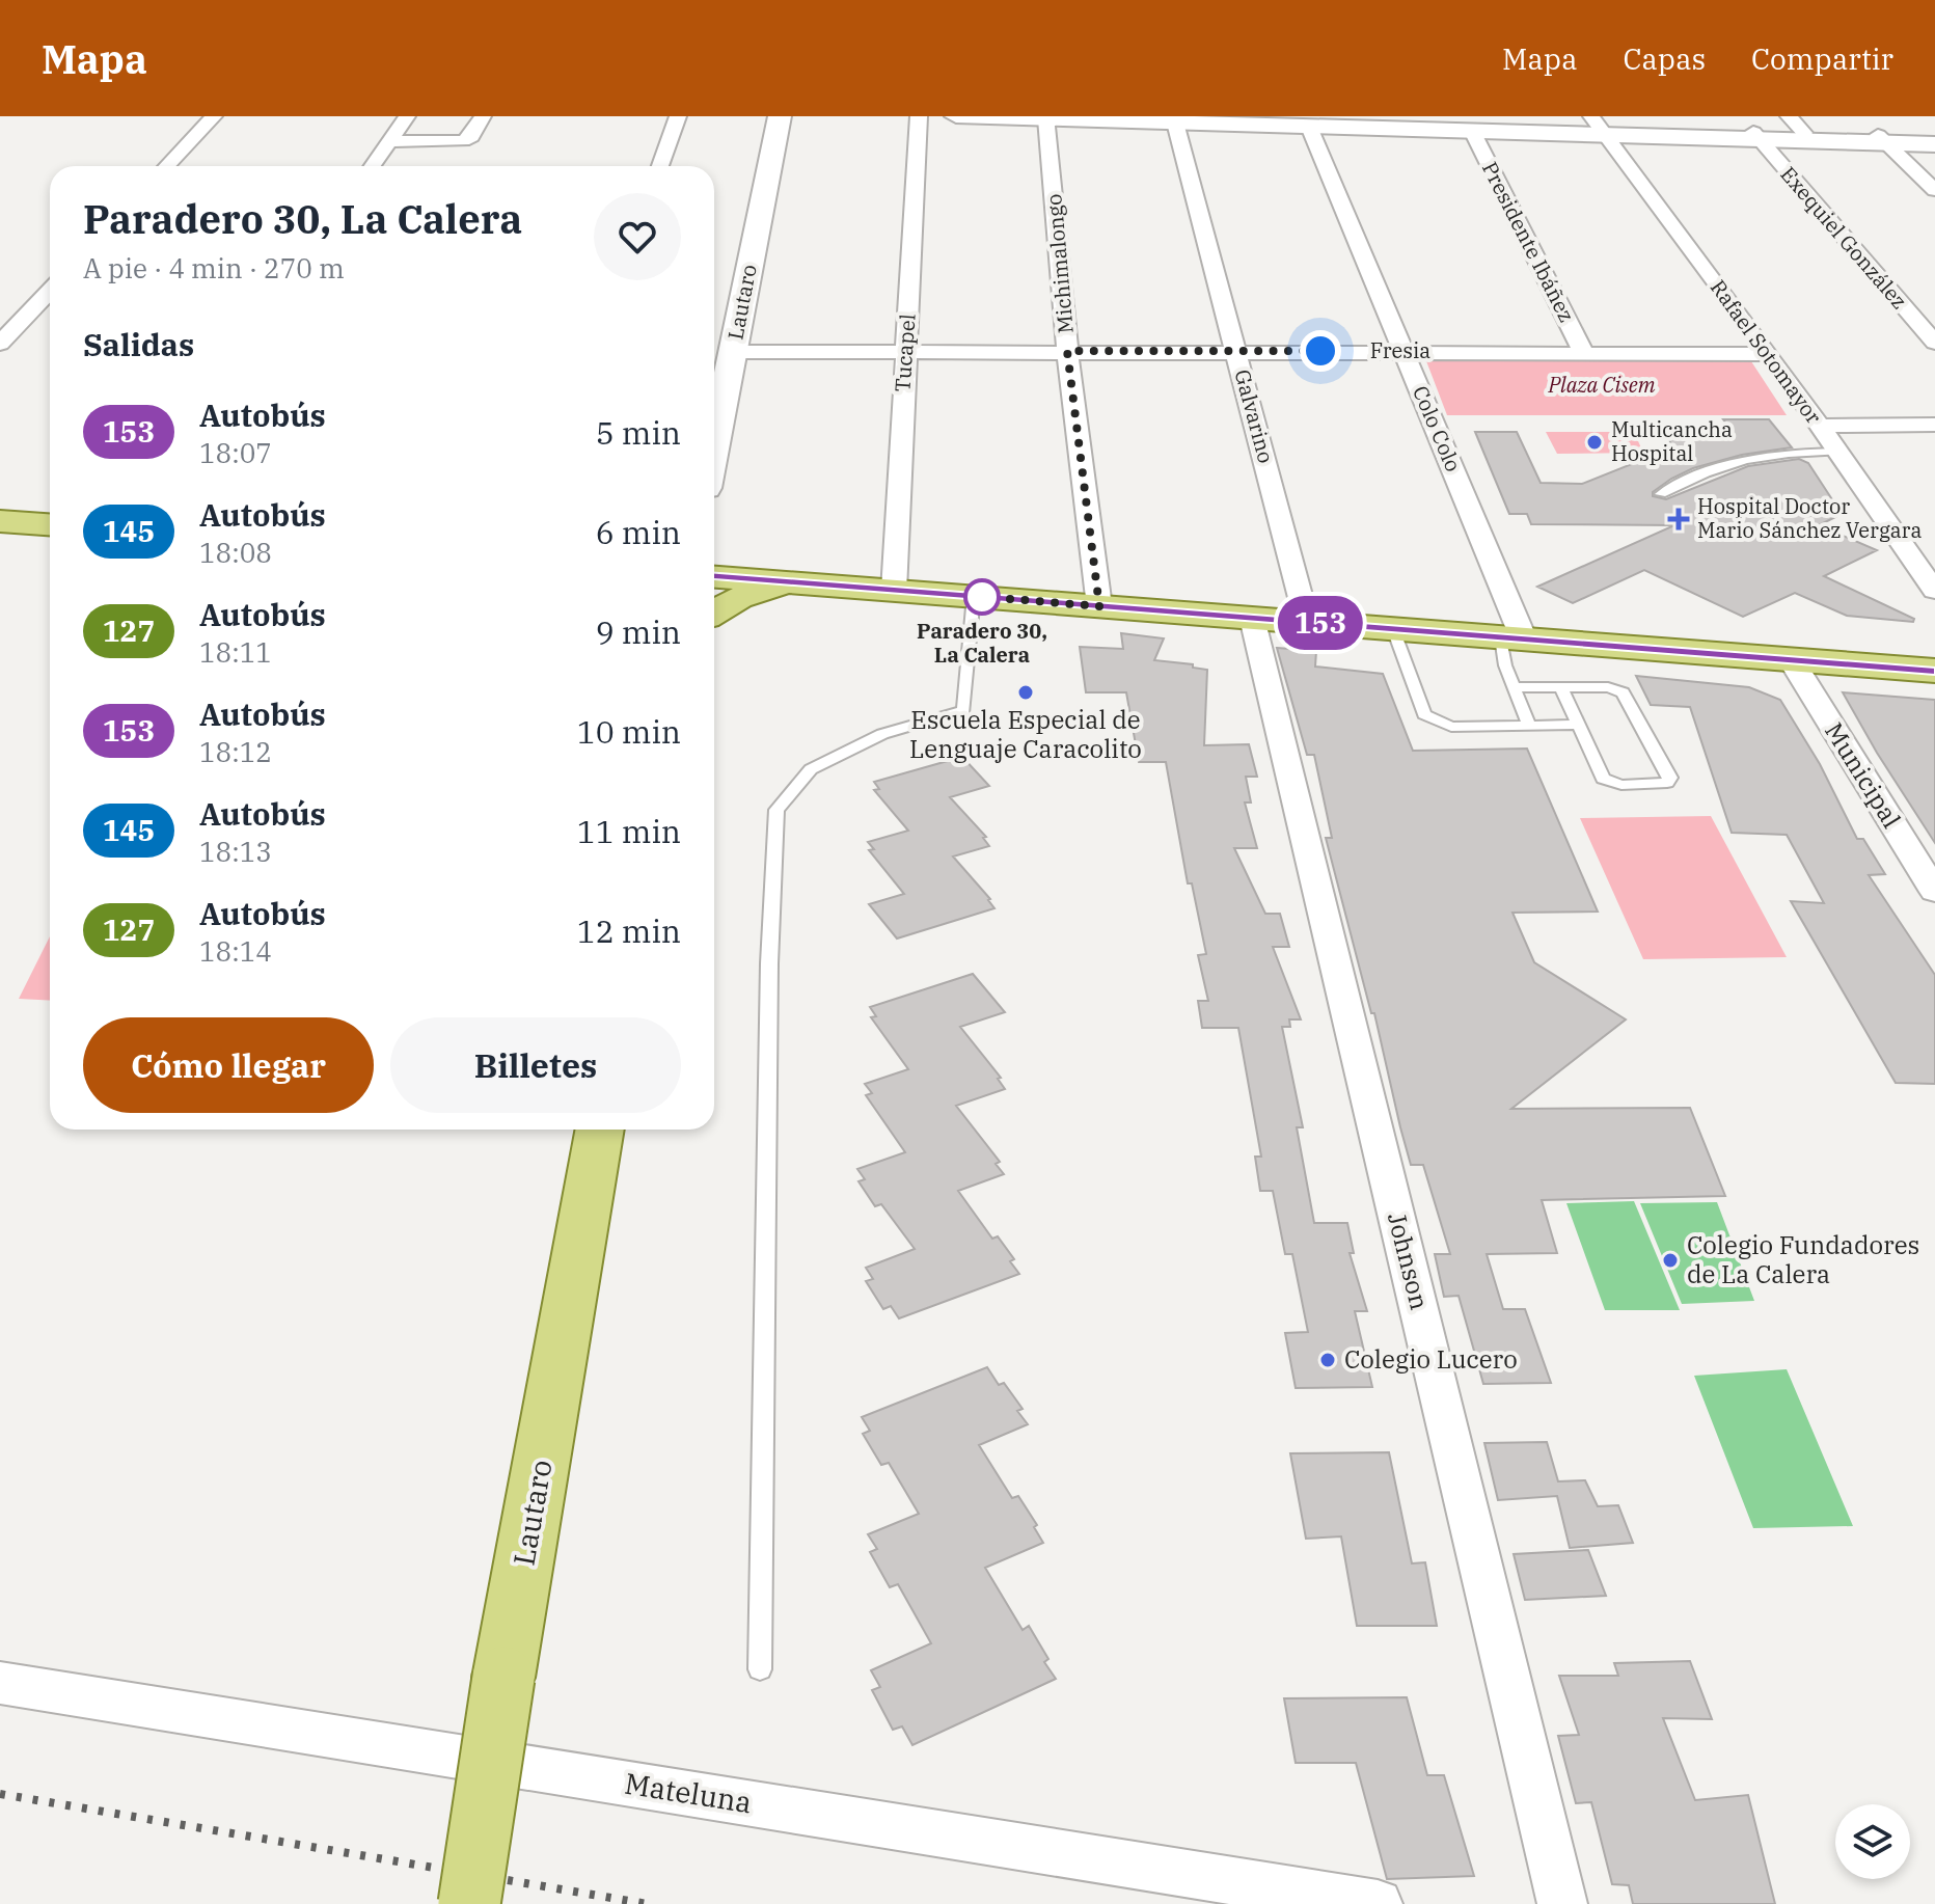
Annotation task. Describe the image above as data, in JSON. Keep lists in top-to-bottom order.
{
  "streets": {
    "main road": ["Lautaro"],
    "street": [
      "Exequiel González",
      "Presidente Ibáñez",
      "Michimalongo",
      "Fresia",
      "Rafael Sotomayor",
      "Tucapel",
      "Galvarino",
      "Colo Colo",
      "Municipal",
      "Johnson",
      "Mateluna"
    ]
  },
  "crossings": [
    ["Presidente Ibáñez", "Fresia"],
    ["Michimalongo", "Fresia"],
    ["Lautaro", "Fresia"],
    ["Fresia", "Rafael Sotomayor"],
    ["Fresia", "Tucapel"],
    ["Fresia", "Galvarino"],
    ["Fresia", "Colo Colo"]
  ],
  "parks": ["Plaza Cisem"],
  "places": {
    "other": [
      "Multicancha Hospital",
      "Paradero 30, La Calera",
      "Escuela Especial de Lenguaje Caracolito",
      "Colegio Fundadores de La Calera",
      "Colegio Lucero"
    ],
    "health": ["Hospital Doctor Mario Sánchez Vergara"]
  },
  "lines": ["bus line 153"],
  "page": {
    "header": "Mapa",
    "nav": ["Mapa", "Capas", "Compartir"],
    "on_map": "153",
    "heading": [
      ["Paradero 30, La Calera", "A pie · 4 min · 270 m"],
      "Salidas"
    ],
    "list": [
      {
        "mark": "153",
        "name": "Autobús",
        "note": "18:07",
        "value": "5 min"
      },
      {
        "mark": "145",
        "name": "Autobús",
        "note": "18:08",
        "value": "6 min"
      },
      {
        "mark": "127",
        "name": "Autobús",
        "note": "18:11",
        "value": "9 min"
      },
      {
        "mark": "153",
        "name": "Autobús",
        "note": "18:12",
        "value": "10 min"
      },
      {
        "mark": "145",
        "name": "Autobús",
        "note": "18:13",
        "value": "11 min"
      },
      {
        "mark": "127",
        "name": "Autobús",
        "note": "18:14",
        "value": "12 min"
      }
    ],
    "buttons": ["Cómo llegar", "Billetes"]
  }
}
